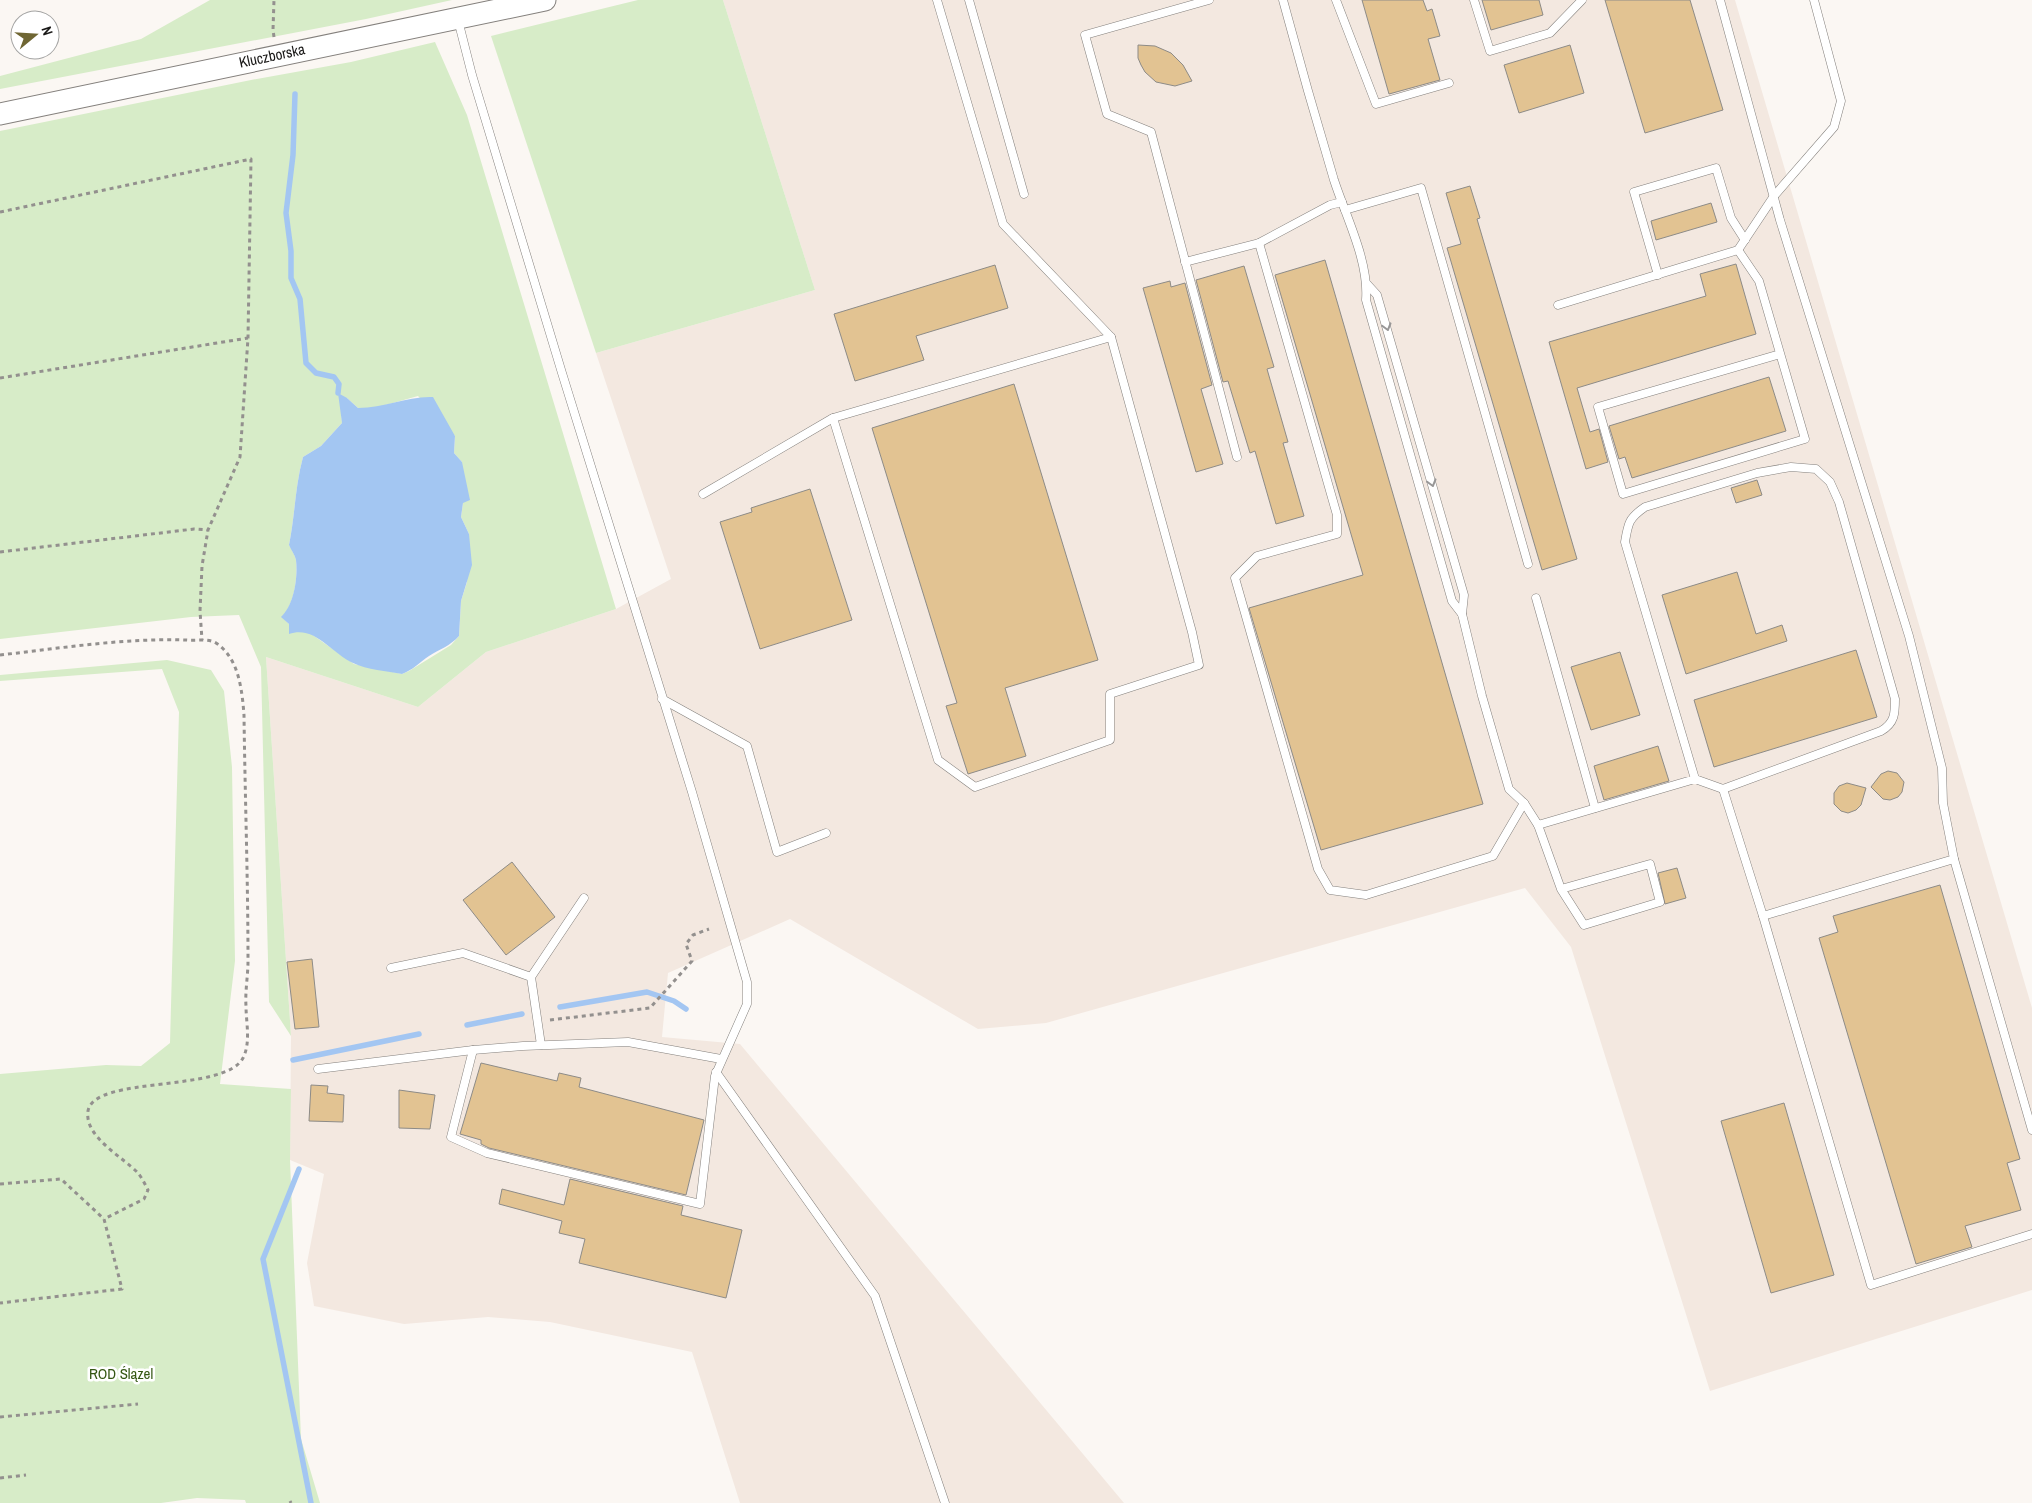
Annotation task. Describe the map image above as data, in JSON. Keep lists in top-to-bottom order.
{
  "streets": {
    "street": ["Kluczborska"]
  },
  "parks": ["ROD Ślązel"],
  "north": "right"
}
